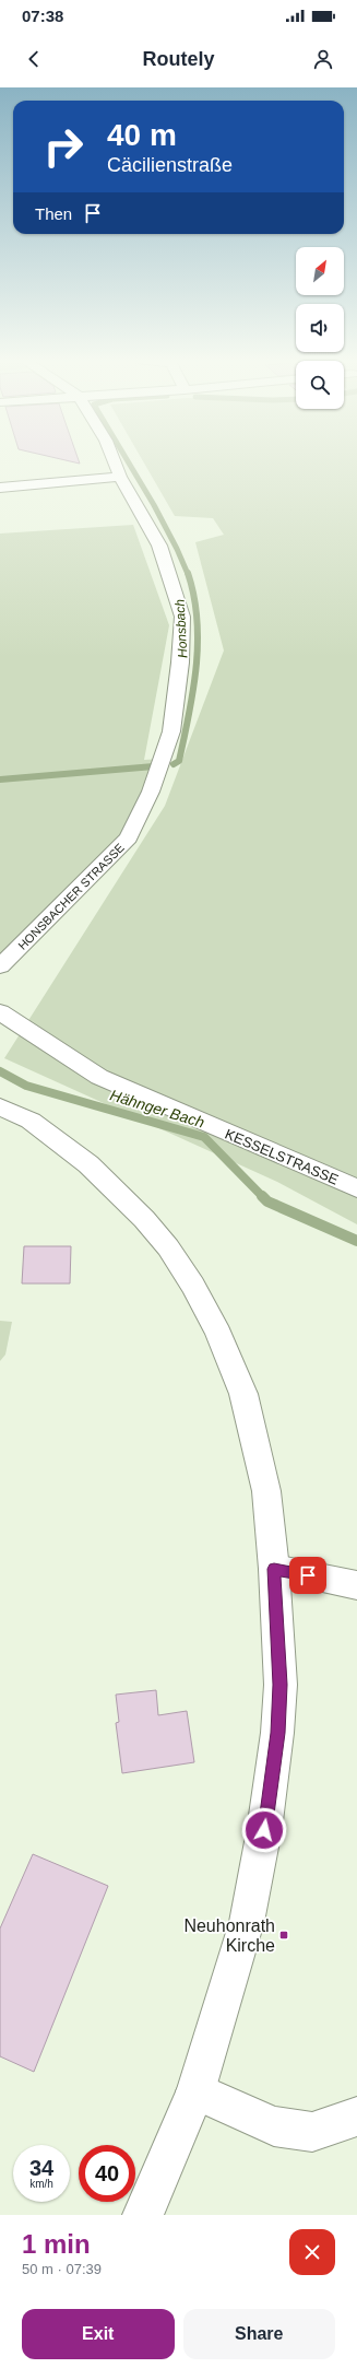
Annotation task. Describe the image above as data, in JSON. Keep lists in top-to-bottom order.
{
  "streets": {
    "street": ["HONSBACHER STRASSE", "KESSELSTRASSE"]
  },
  "water": ["Honsbach", "Hähnger Bach"],
  "places": {
    "transit": ["Neuhonrath Kirche"]
  },
  "north": "top right",
  "page": {
    "status": "07:38",
    "header": "Routely",
    "turn": ["40 m", "Cäcilienstraße"],
    "then": "Then",
    "speed": "34 km/h",
    "limit": "40",
    "heading": ["1 min", "50 m · 07:39"],
    "buttons": ["Exit", "Share"]
  }
}
